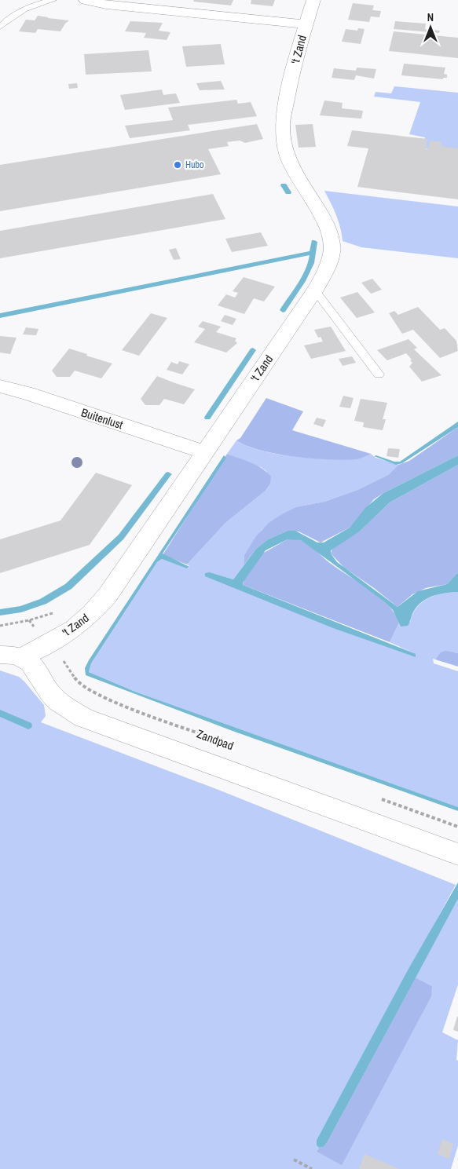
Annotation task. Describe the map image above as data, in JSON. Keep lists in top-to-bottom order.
{
  "streets": {
    "street": ["'t Zand", "Buitenlust"],
    "path": ["Zandpad"]
  },
  "crossings": [
    ["'t Zand", "Buitenlust"],
    ["'t Zand", "Zandpad"]
  ],
  "places": ["Hubo"],
  "north": "top"
}
